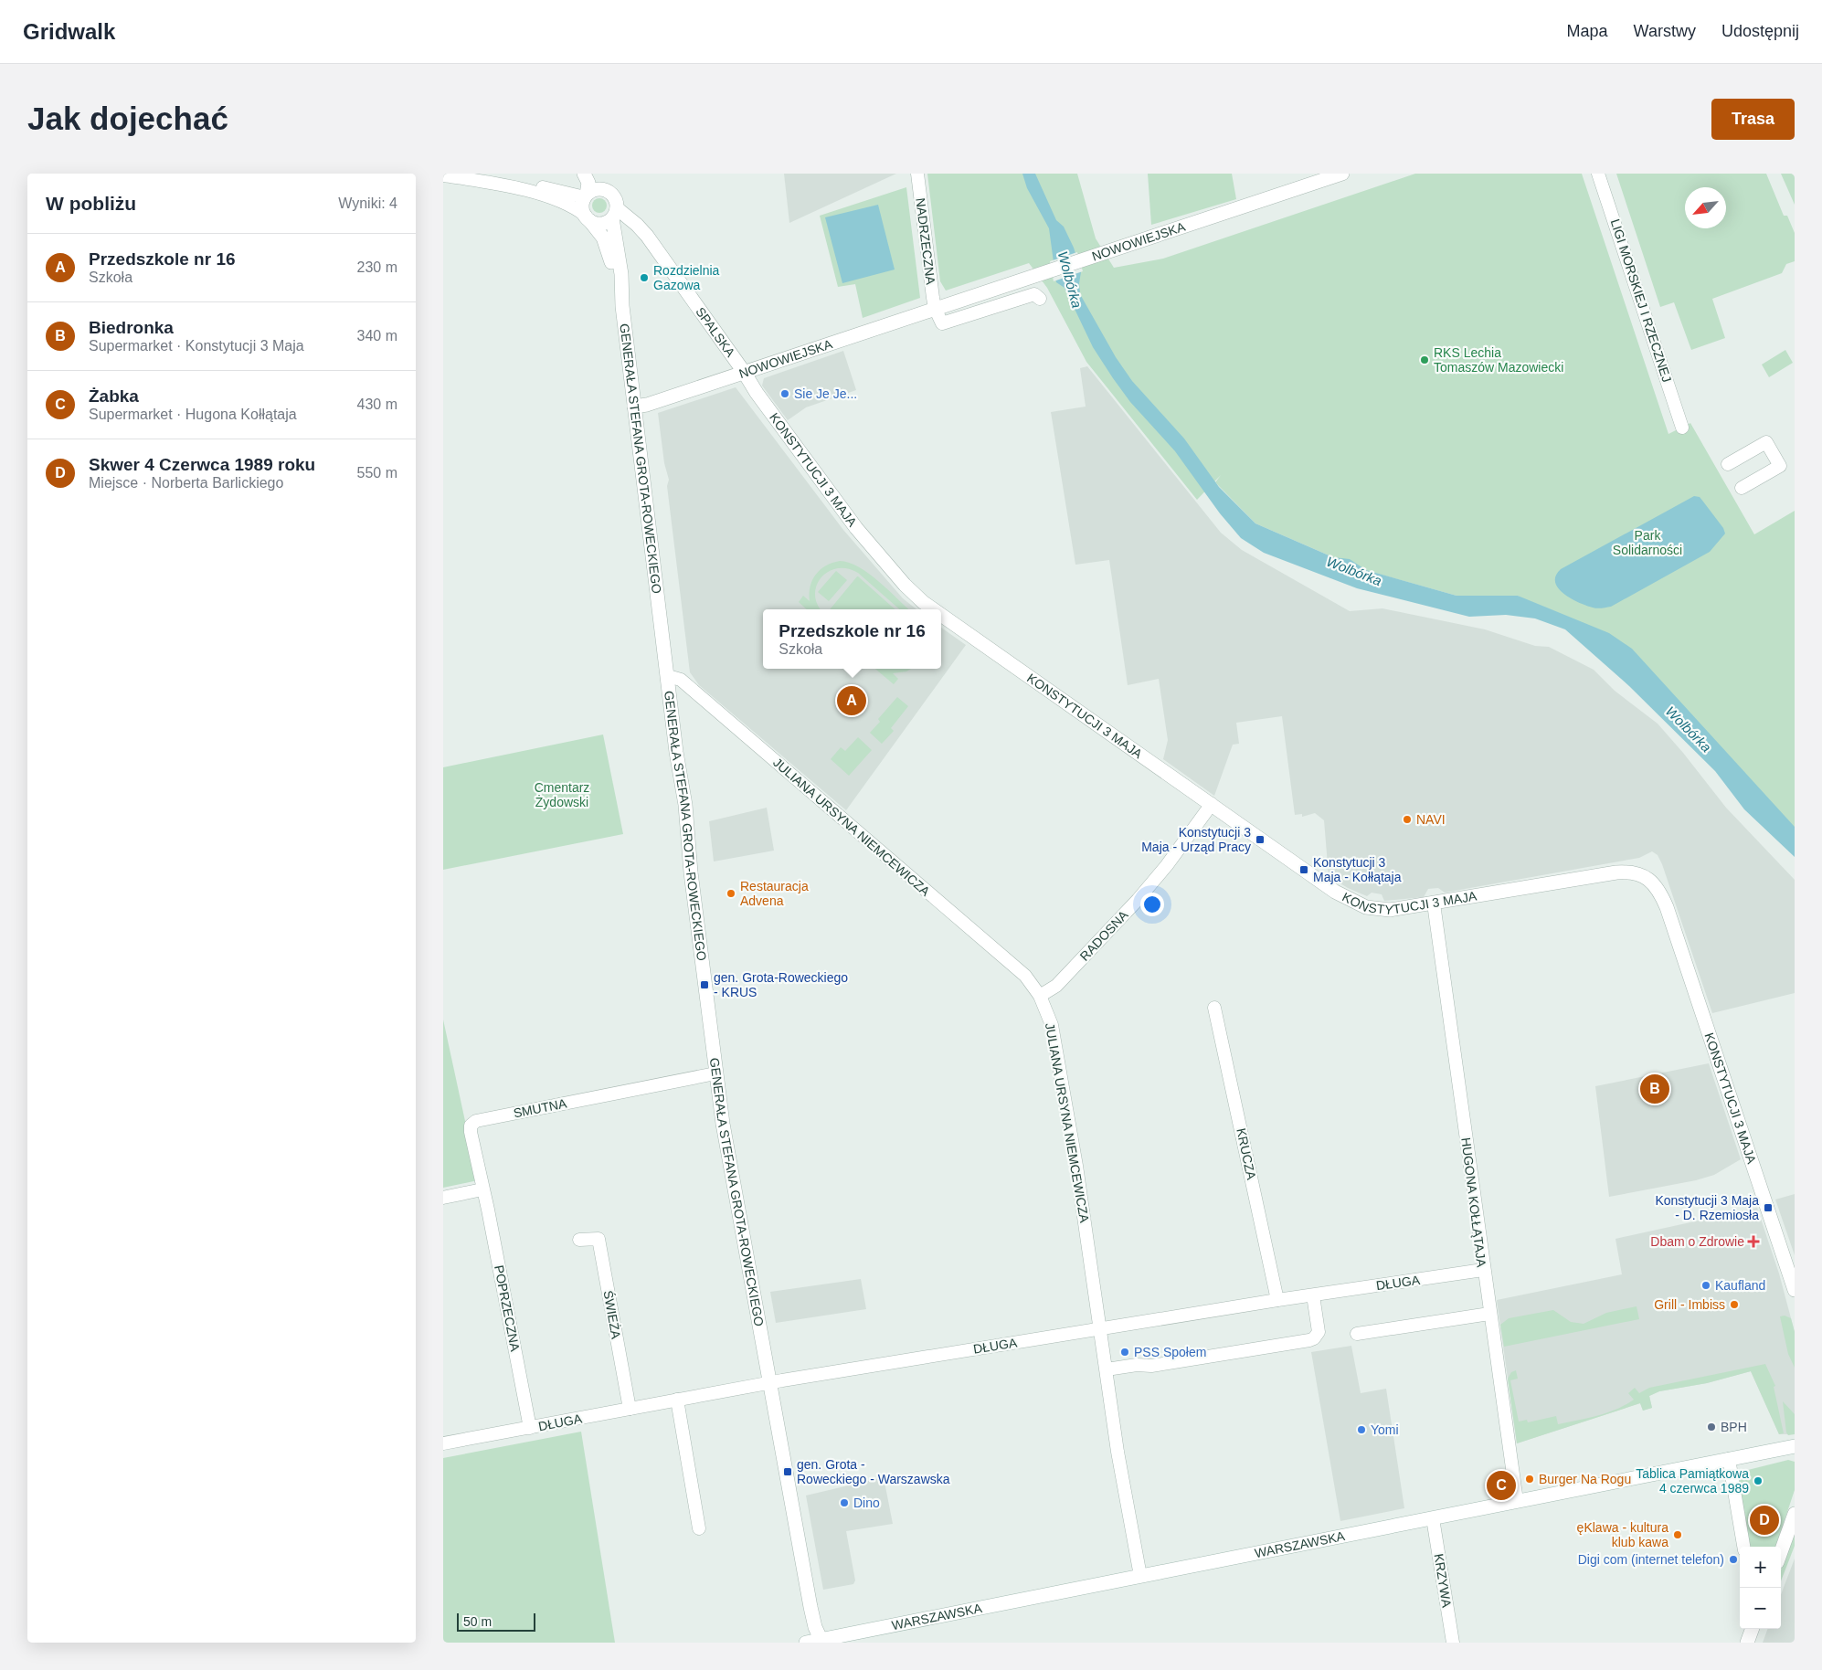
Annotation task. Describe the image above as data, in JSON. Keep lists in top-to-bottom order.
{
  "streets": {
    "street": [
      "NOWOWIEJSKA",
      "NADRZECZNA",
      "LIGI MORSKIEJ I RZECZNEJ",
      "SPALSKA",
      "GENERAŁA STEFANA GROTA-ROWECKIEGO",
      "KONSTYTUCJI 3 MAJA",
      "JULIANA URSYNA NIEMCEWICZA",
      "RADOSNA",
      "SMUTNA",
      "KRUCZA",
      "HUGONA KOŁŁĄTAJA",
      "DŁUGA",
      "POPRZECZNA",
      "ŚWIEŻA",
      "WARSZAWSKA",
      "KRZYWA"
    ]
  },
  "crossings": [
    ["NOWOWIEJSKA", "NADRZECZNA"],
    ["NOWOWIEJSKA", "SPALSKA"],
    ["NOWOWIEJSKA", "GENERAŁA STEFANA GROTA-ROWECKIEGO"],
    ["NOWOWIEJSKA", "KONSTYTUCJI 3 MAJA"],
    ["SPALSKA", "GENERAŁA STEFANA GROTA-ROWECKIEGO"],
    ["SPALSKA", "KONSTYTUCJI 3 MAJA"],
    ["GENERAŁA STEFANA GROTA-ROWECKIEGO", "JULIANA URSYNA NIEMCEWICZA"],
    ["GENERAŁA STEFANA GROTA-ROWECKIEGO", "SMUTNA"],
    ["GENERAŁA STEFANA GROTA-ROWECKIEGO", "DŁUGA"],
    ["GENERAŁA STEFANA GROTA-ROWECKIEGO", "WARSZAWSKA"],
    ["KONSTYTUCJI 3 MAJA", "RADOSNA"],
    ["KONSTYTUCJI 3 MAJA", "HUGONA KOŁŁĄTAJA"],
    ["JULIANA URSYNA NIEMCEWICZA", "RADOSNA"],
    ["JULIANA URSYNA NIEMCEWICZA", "DŁUGA"],
    ["JULIANA URSYNA NIEMCEWICZA", "WARSZAWSKA"],
    ["SMUTNA", "POPRZECZNA"],
    ["KRUCZA", "DŁUGA"],
    ["HUGONA KOŁŁĄTAJA", "DŁUGA"],
    ["HUGONA KOŁŁĄTAJA", "WARSZAWSKA"],
    ["DŁUGA", "POPRZECZNA"],
    ["DŁUGA", "ŚWIEŻA"],
    ["WARSZAWSKA", "KRZYWA"]
  ],
  "water": ["Wolbórka"],
  "parks": ["Park Solidarności", "Cmentarz Żydowski"],
  "places": {
    "other": [
      "Rozdzielnia Gazowa",
      "RKS Lechia Tomaszów Mazowiecki",
      "Sie Je Je...",
      "NAVI",
      "Restauracja Advena",
      "Kaufland",
      "Grill - Imbiss",
      "PSS Społem",
      "BPH",
      "Yomi",
      "Burger Na Rogu",
      "Tablica Pamiątkowa 4 czerwca 1989",
      "Dino",
      "ęKlawa - kultura klub kawa",
      "Digi com (internet telefon)"
    ],
    "transit": [
      "Konstytucji 3 Maja - Urząd Pracy",
      "Konstytucji 3 Maja - Kołłątaja",
      "gen. Grota-Roweckiego - KRUS",
      "Konstytucji 3 Maja - D. Rzemiosła",
      "gen. Grota - Roweckiego - Warszawska"
    ],
    "health": ["Dbam o Zdrowie"]
  },
  "scale_bar": "50 m",
  "north": "bottom left",
  "page": {
    "header": "Gridwalk",
    "nav": ["Mapa", "Warstwy", "Udostępnij"],
    "buttons": "Trasa",
    "title": "Jak dojechać",
    "heading": ["W pobliżu", "Wyniki: 4"],
    "list": [
      {
        "mark": "A",
        "name": "Przedszkole nr 16",
        "note": "Szkoła",
        "value": "230 m"
      },
      {
        "mark": "B",
        "name": "Biedronka",
        "note": "Supermarket · Konstytucji 3 Maja",
        "value": "340 m"
      },
      {
        "mark": "C",
        "name": "Żabka",
        "note": "Supermarket · Hugona Kołłątaja",
        "value": "430 m"
      },
      {
        "mark": "D",
        "name": "Skwer 4 Czerwca 1989 roku",
        "note": "Miejsce · Norberta Barlickiego",
        "value": "550 m"
      }
    ],
    "popup": ["Przedszkole nr 16", "Szkoła"],
    "pins": [
      "A",
      "B",
      "C",
      "D"
    ],
    "map_buttons": ["+", "−"],
    "scale": "50 m"
  }
}
